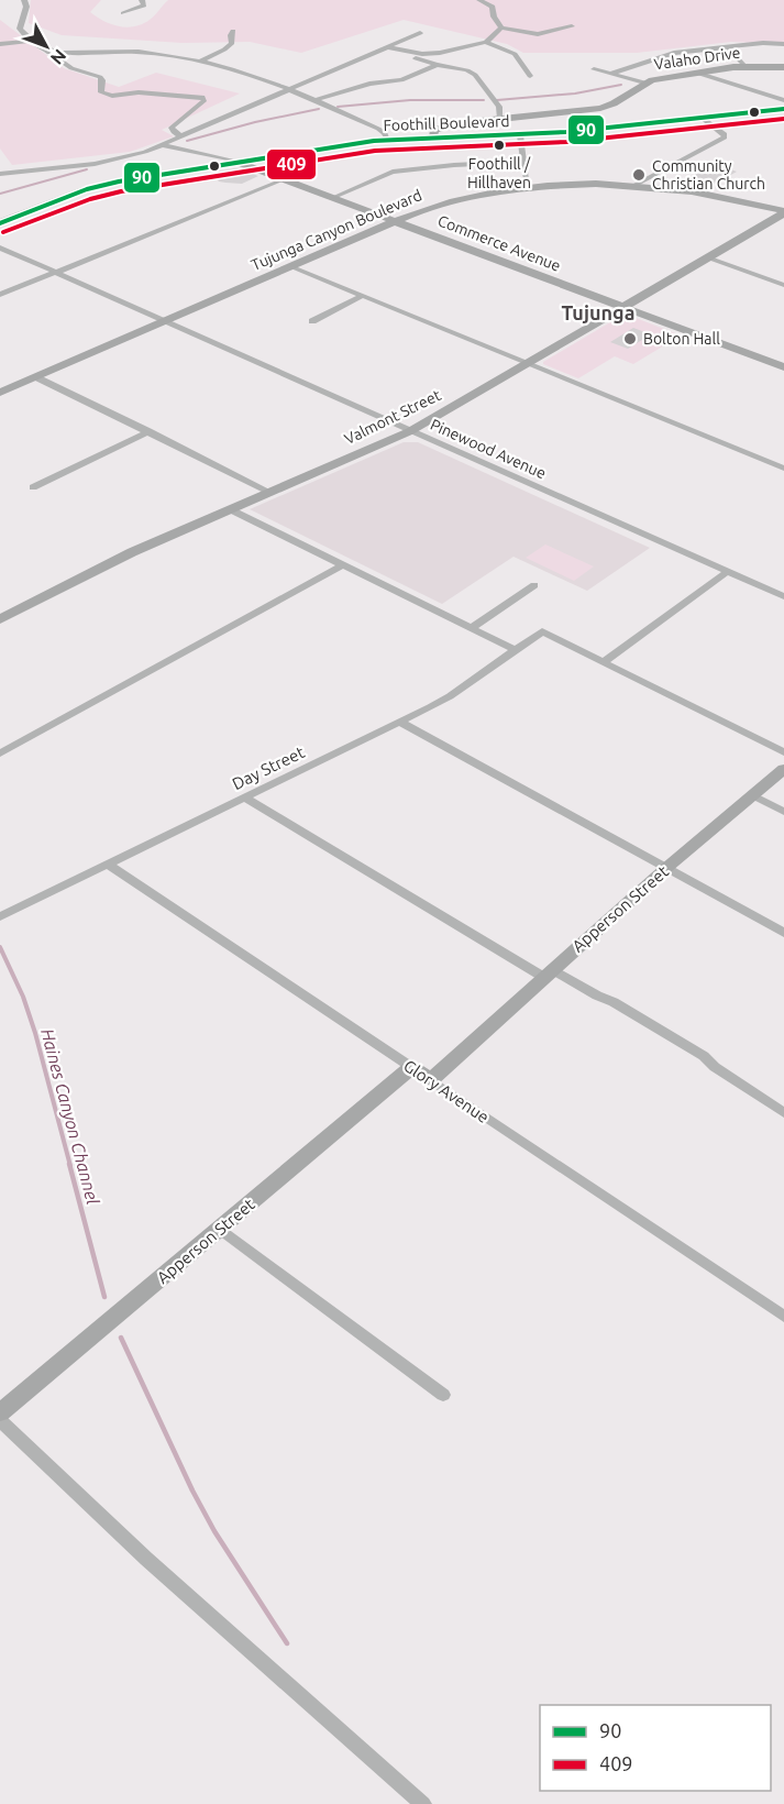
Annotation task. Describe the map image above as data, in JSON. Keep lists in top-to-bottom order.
{
  "streets": {
    "main road": ["Foothill Boulevard"],
    "street": [
      "Valaho Drive",
      "Tujunga Canyon Boulevard",
      "Commerce Avenue",
      "Valmont Street",
      "Pinewood Avenue",
      "Day Street",
      "Apperson Street",
      "Glory Avenue"
    ]
  },
  "crossings": [
    ["Valaho Drive", "Foothill Boulevard"],
    ["Foothill Boulevard", "Commerce Avenue"],
    ["Tujunga Canyon Boulevard", "Commerce Avenue"],
    ["Tujunga Canyon Boulevard", "Valmont Street"],
    ["Tujunga Canyon Boulevard", "Pinewood Avenue"],
    ["Commerce Avenue", "Valmont Street"],
    ["Valmont Street", "Pinewood Avenue"],
    ["Day Street", "Glory Avenue"],
    ["Apperson Street", "Glory Avenue"]
  ],
  "districts": ["Tujunga"],
  "water": ["Haines Canyon Channel"],
  "places": ["Foothill / Hillhaven", "Community Christian Church", "Bolton Hall"],
  "lines": ["transit line 90", "transit line 409"],
  "legend": ["90", "409"],
  "north": "bottom right"
}
